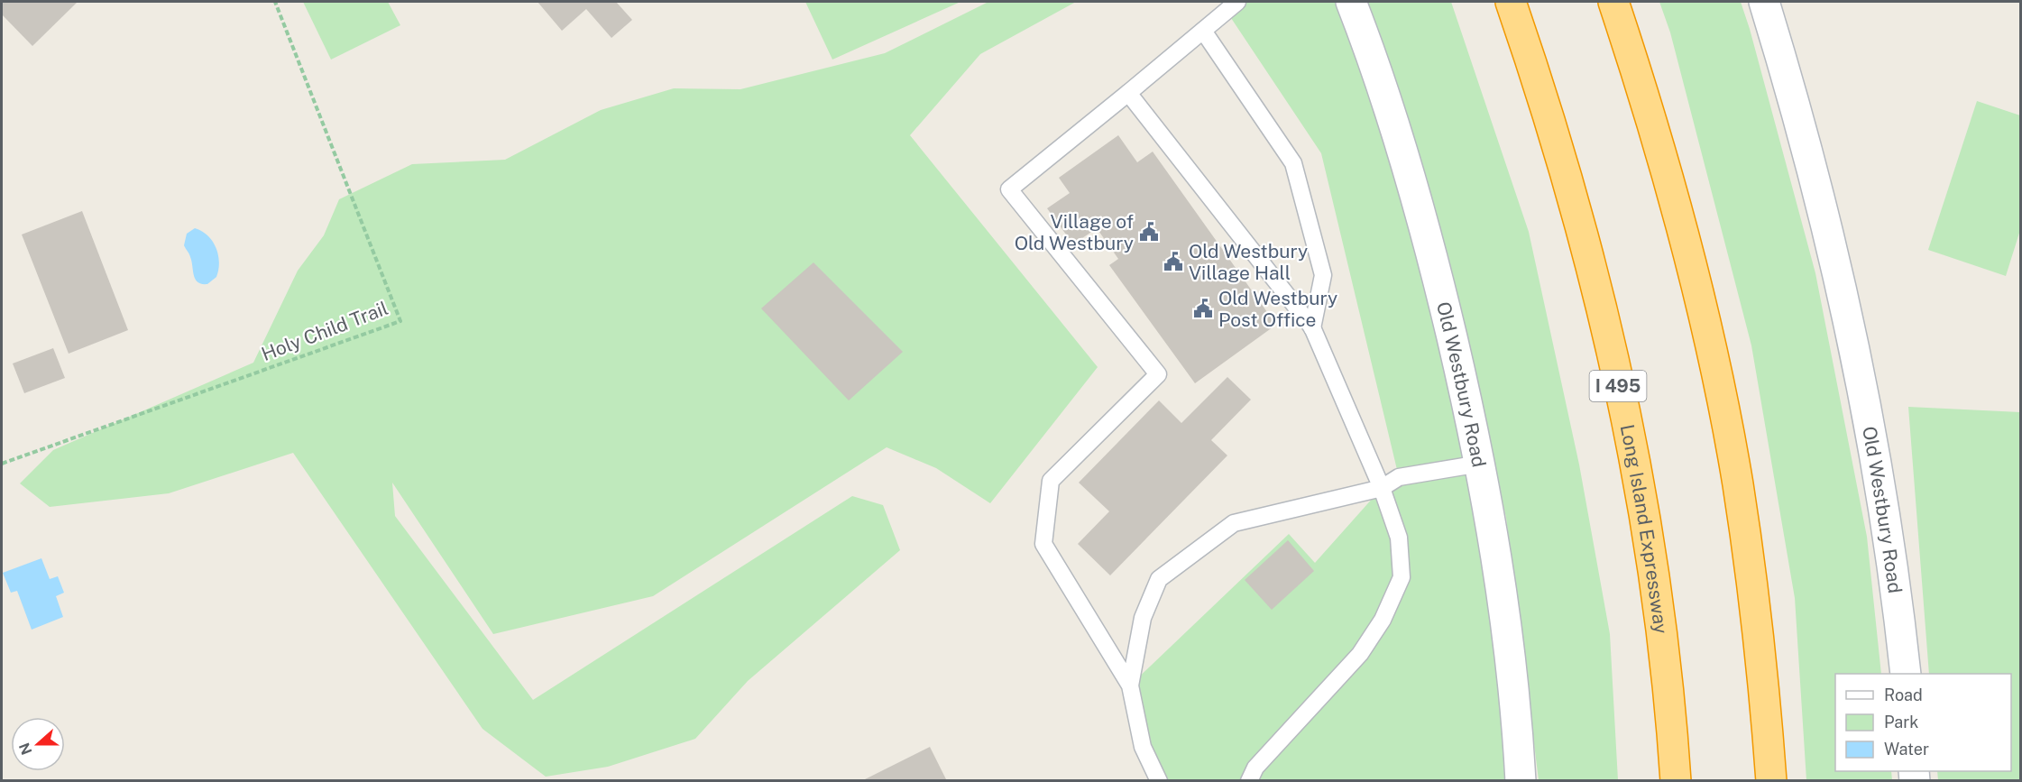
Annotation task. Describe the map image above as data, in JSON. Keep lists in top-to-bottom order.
{
  "streets": {
    "highway": ["I 495", "Long Island Expressway"],
    "main road": ["Old Westbury Road"],
    "path": ["Holy Child Trail"]
  },
  "places": {
    "public building": ["Village of Old Westbury", "Old Westbury Village Hall", "Old Westbury Post Office"]
  },
  "legend": ["Road", "Park", "Water"],
  "north": "left"
}
